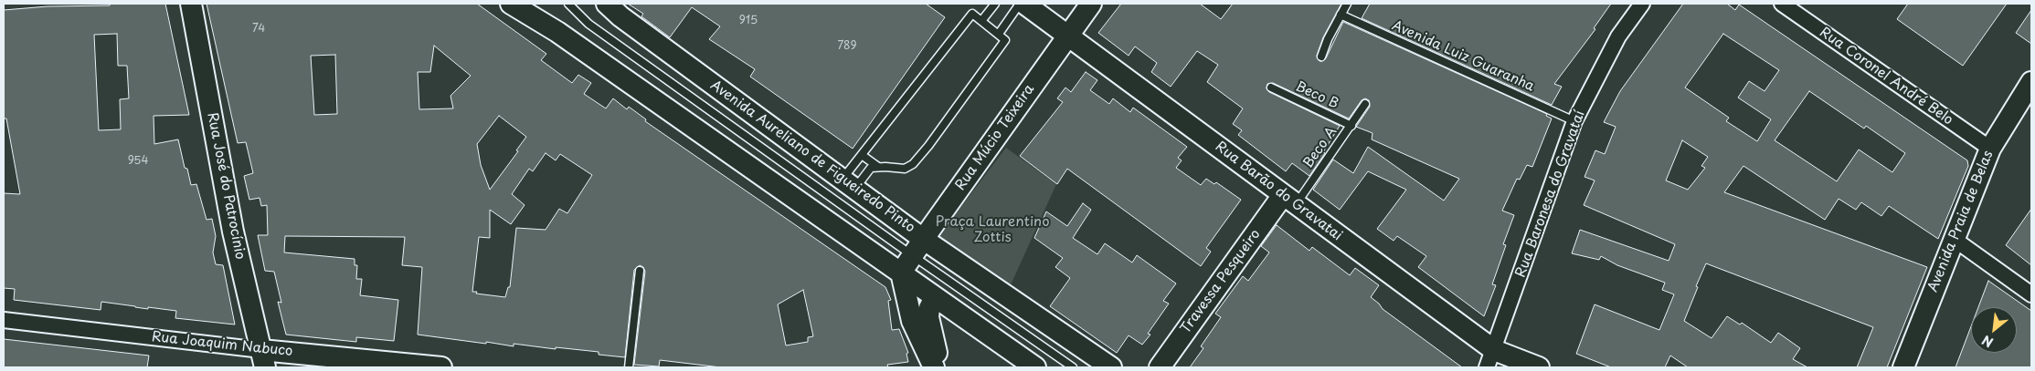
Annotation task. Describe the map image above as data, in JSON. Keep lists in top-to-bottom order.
{
  "streets": {
    "street": [
      "Rua Coronel André Belo",
      "Rua Múcio Teixeira",
      "Avenida Aureliano de Figueiredo Pinto",
      "Rua José do Patrocínio",
      "Rua Barão do Gravatai",
      "Rua Baronesa do Gravataí",
      "Avenida Praia de Belas",
      "Travessa Pesqueiro",
      "Rua Joaquim Nabuco"
    ],
    "lane": ["Avenida Luiz Guaranha", "Beco B", "Beco A"]
  },
  "crossings": [
    ["Avenida Luiz Guaranha", "Rua Baronesa do Gravataí"],
    ["Rua Coronel André Belo", "Avenida Praia de Belas"],
    ["Beco B", "Beco A"],
    ["Rua Múcio Teixeira", "Avenida Aureliano de Figueiredo Pinto"],
    ["Rua Múcio Teixeira", "Rua Barão do Gravatai"],
    ["Beco A", "Rua Barão do Gravatai"],
    ["Beco A", "Travessa Pesqueiro"],
    ["Rua José do Patrocínio", "Rua Joaquim Nabuco"],
    ["Rua Barão do Gravatai", "Rua Baronesa do Gravataí"],
    ["Rua Barão do Gravatai", "Travessa Pesqueiro"]
  ],
  "parks": ["Praça Laurentino Zottis"],
  "house_numbers": [
    "915",
    "74",
    "789",
    "954"
  ],
  "north": "bottom left"
}
